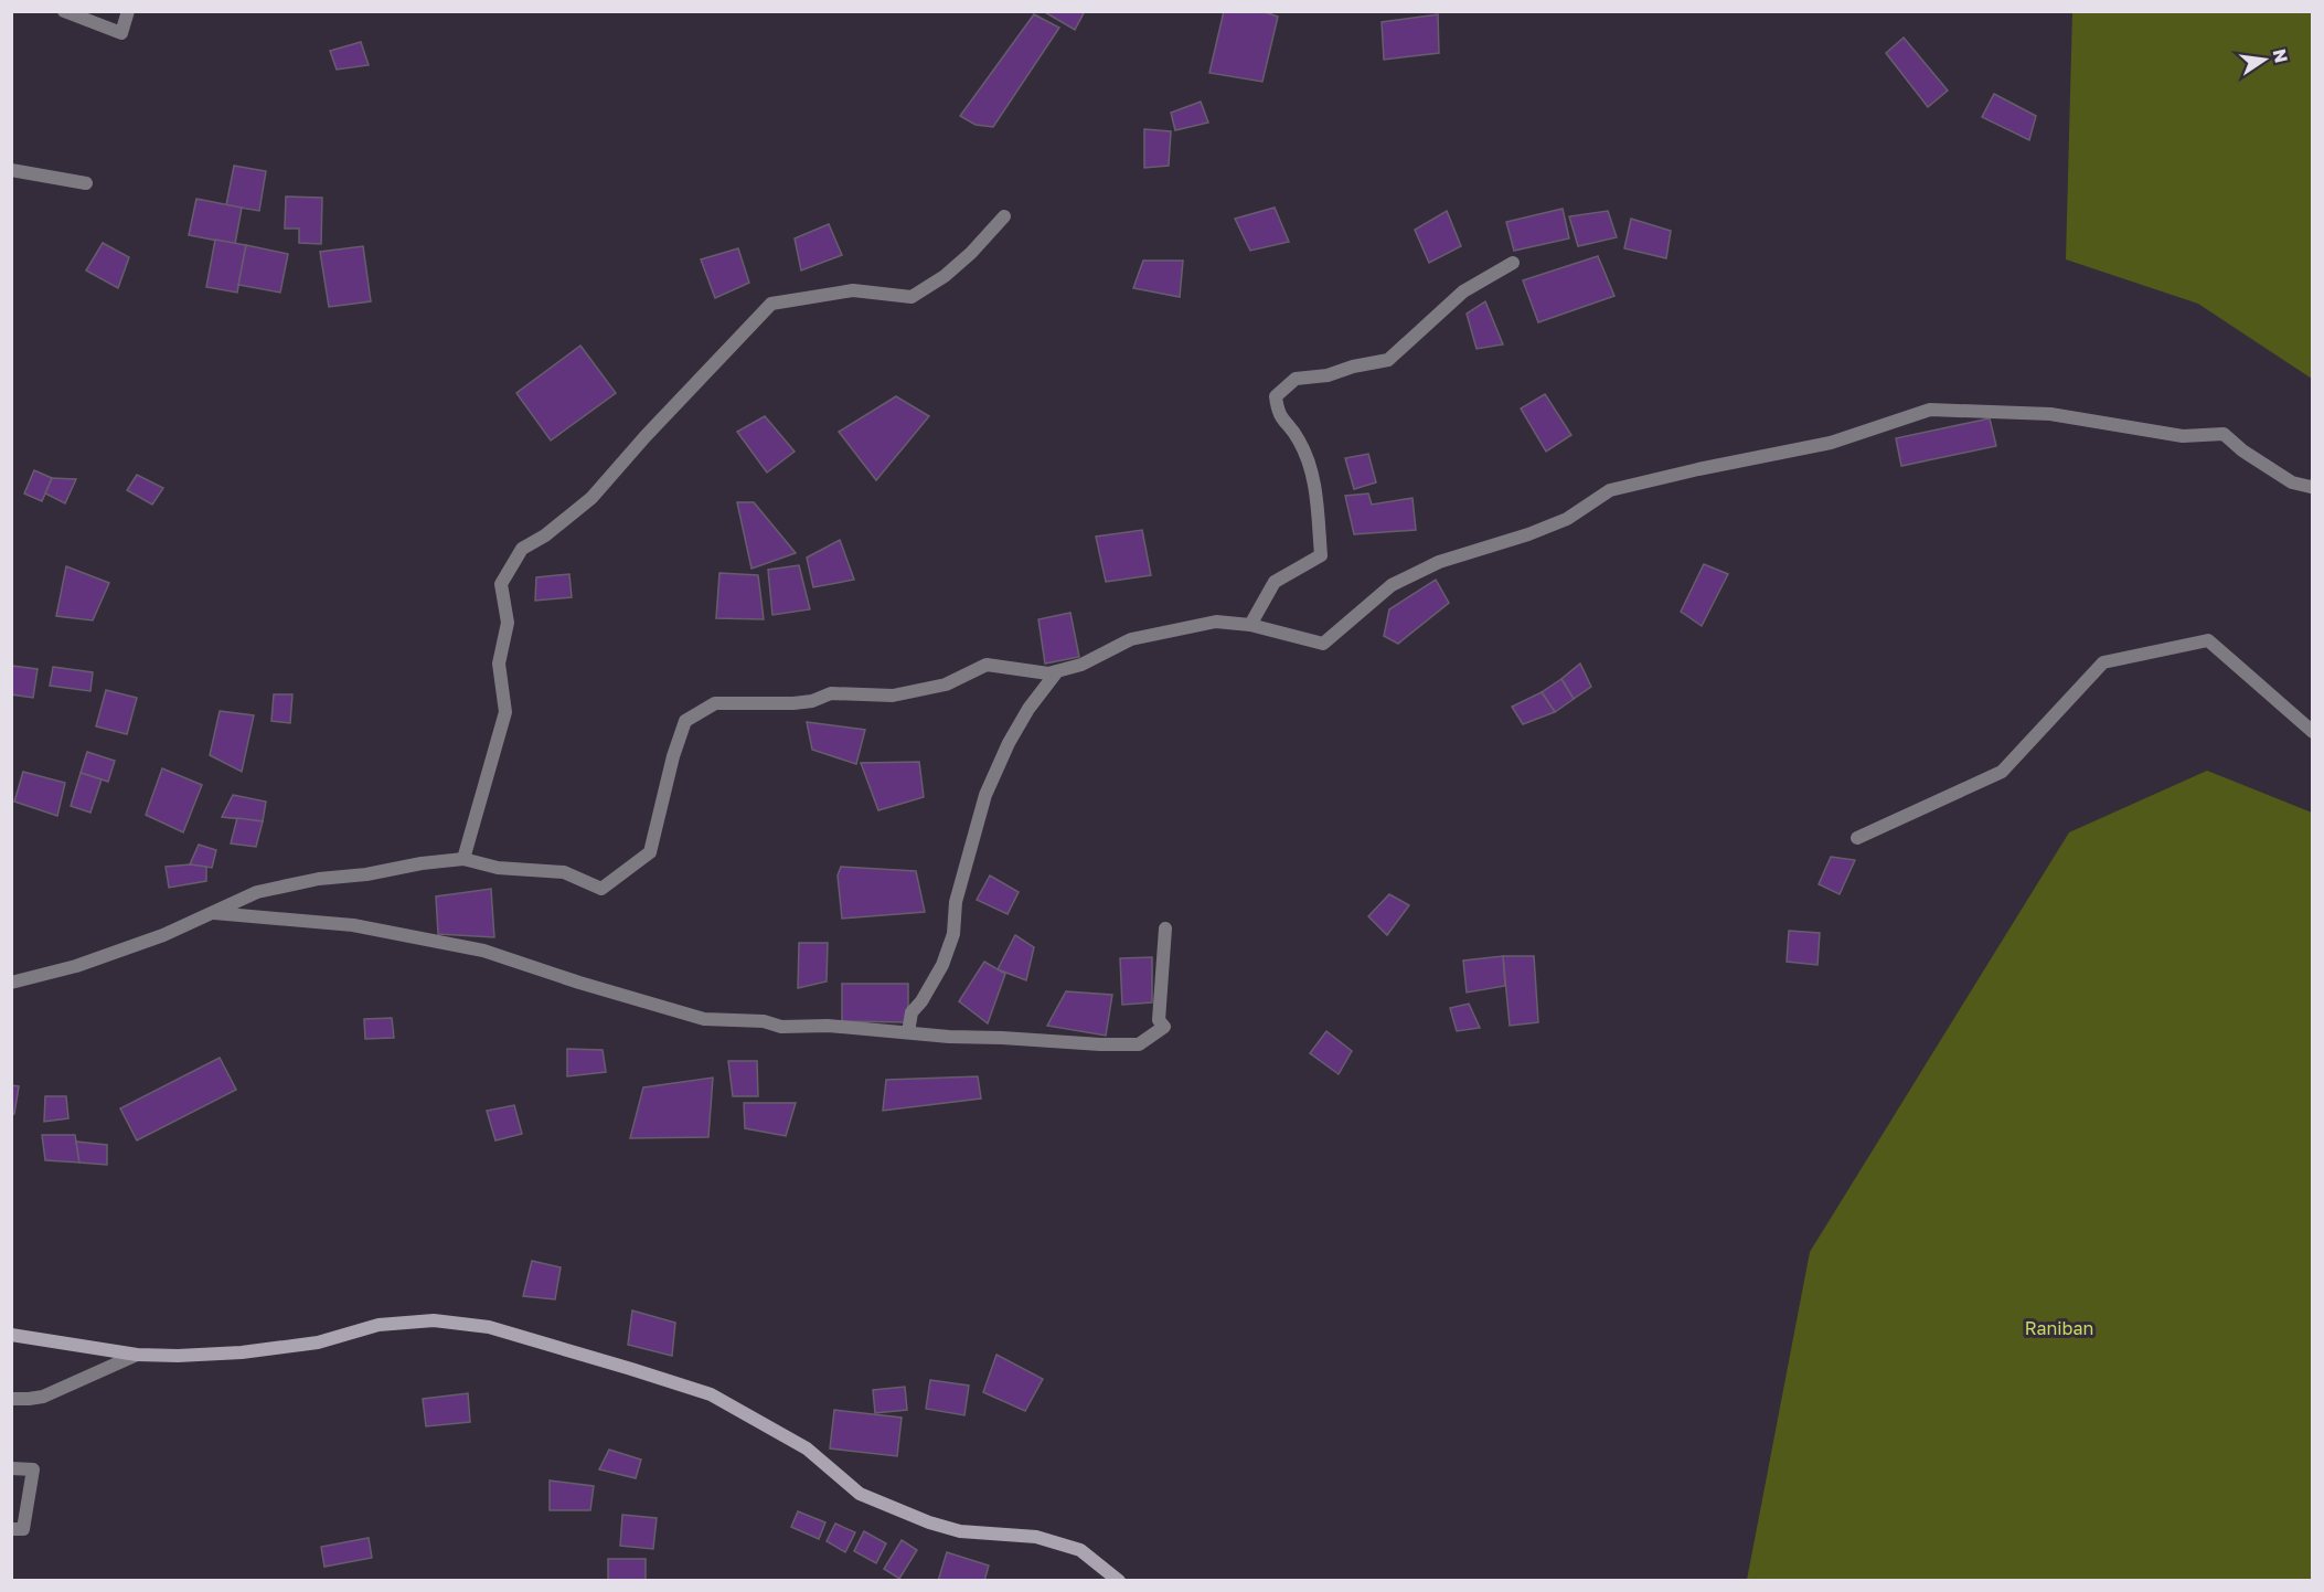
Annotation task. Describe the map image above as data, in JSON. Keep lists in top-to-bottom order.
{
  "parks": ["Raniban"],
  "north": "right"
}
